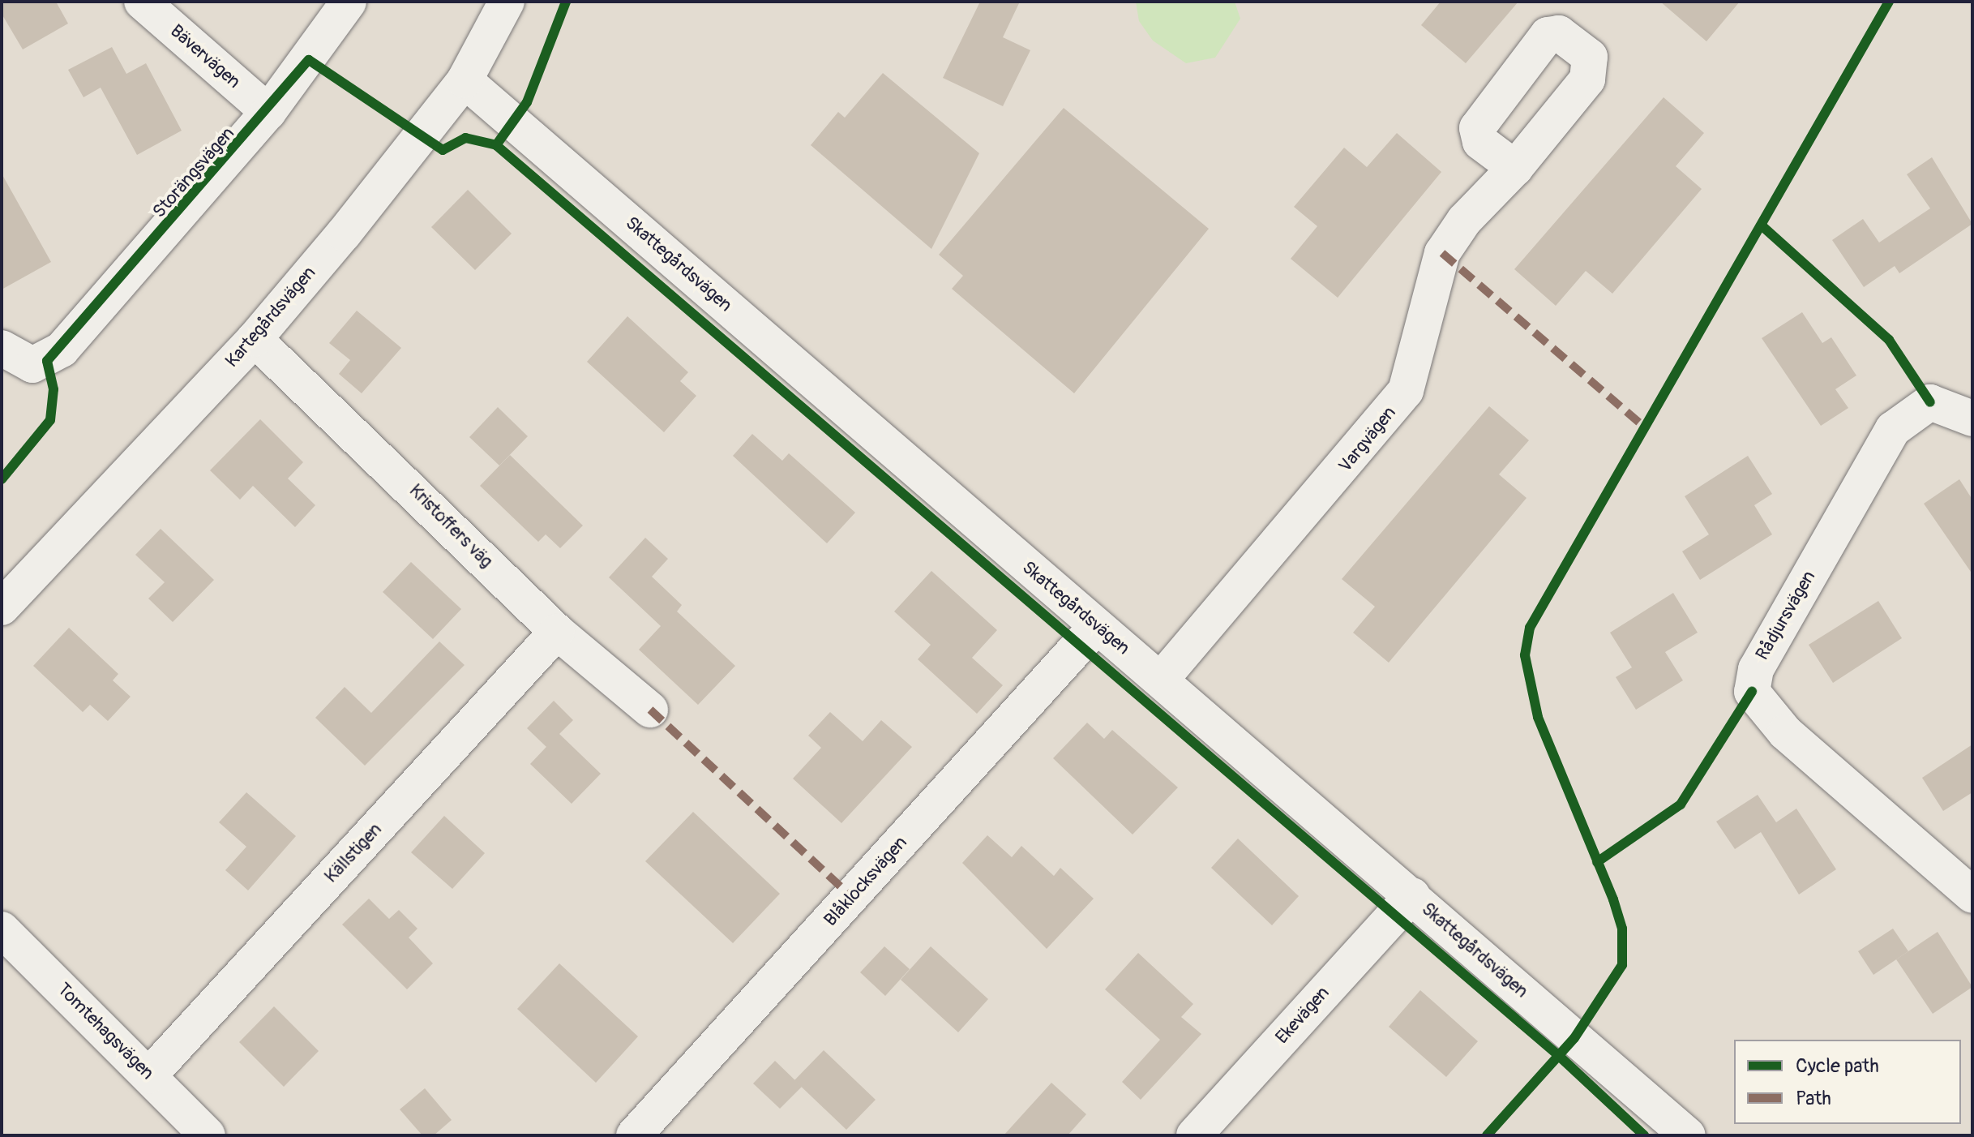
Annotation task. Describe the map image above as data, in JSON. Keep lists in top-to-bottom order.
{
  "streets": {
    "street": [
      "Bävervägen",
      "Storängsvägen",
      "Skattegårdsvägen",
      "Kartegårdsvägen",
      "Vargvägen",
      "Kristoffers väg",
      "Rådjursvägen",
      "Källstigen",
      "Blåklocksvägen",
      "Ekevägen",
      "Tomtehagsvägen"
    ]
  },
  "crossings": [
    ["Bävervägen", "Storängsvägen"],
    ["Skattegårdsvägen", "Kartegårdsvägen"],
    ["Skattegårdsvägen", "Vargvägen"],
    ["Skattegårdsvägen", "Blåklocksvägen"],
    ["Skattegårdsvägen", "Ekevägen"],
    ["Kartegårdsvägen", "Kristoffers väg"],
    ["Kristoffers väg", "Källstigen"],
    ["Källstigen", "Tomtehagsvägen"]
  ],
  "legend": ["Cycle path", "Path"]
}
